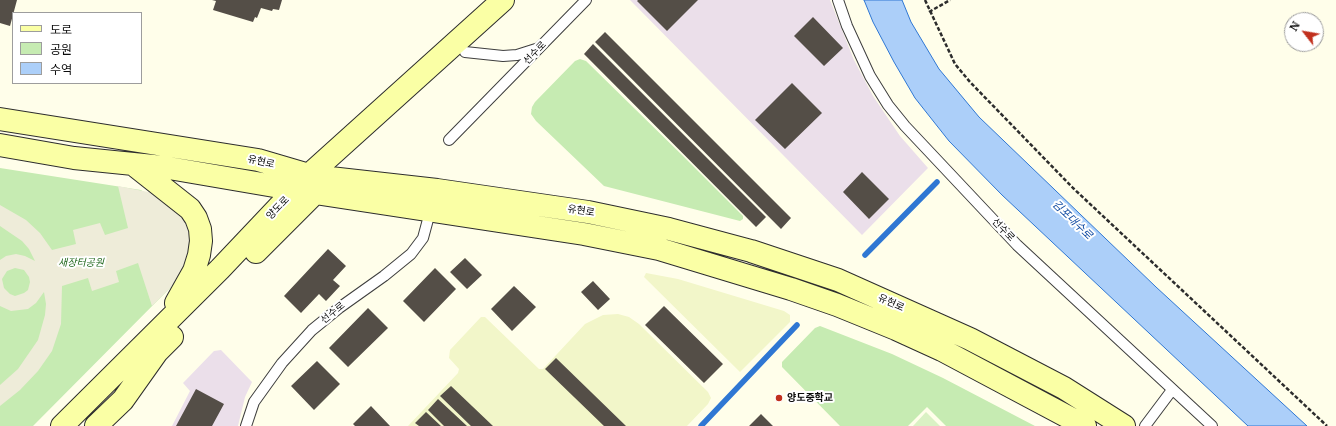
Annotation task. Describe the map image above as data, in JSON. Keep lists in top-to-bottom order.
{
  "streets": {
    "street": ["유현로", "양도로"],
    "lane": ["선수로"]
  },
  "crossings": [
    ["선수로", "유현로"],
    ["유현로", "양도로"]
  ],
  "water": ["김포대수로"],
  "parks": ["새장터공원"],
  "places": ["양도중학교"],
  "legend": ["도로", "공원", "수역"],
  "north": "top left"
}
